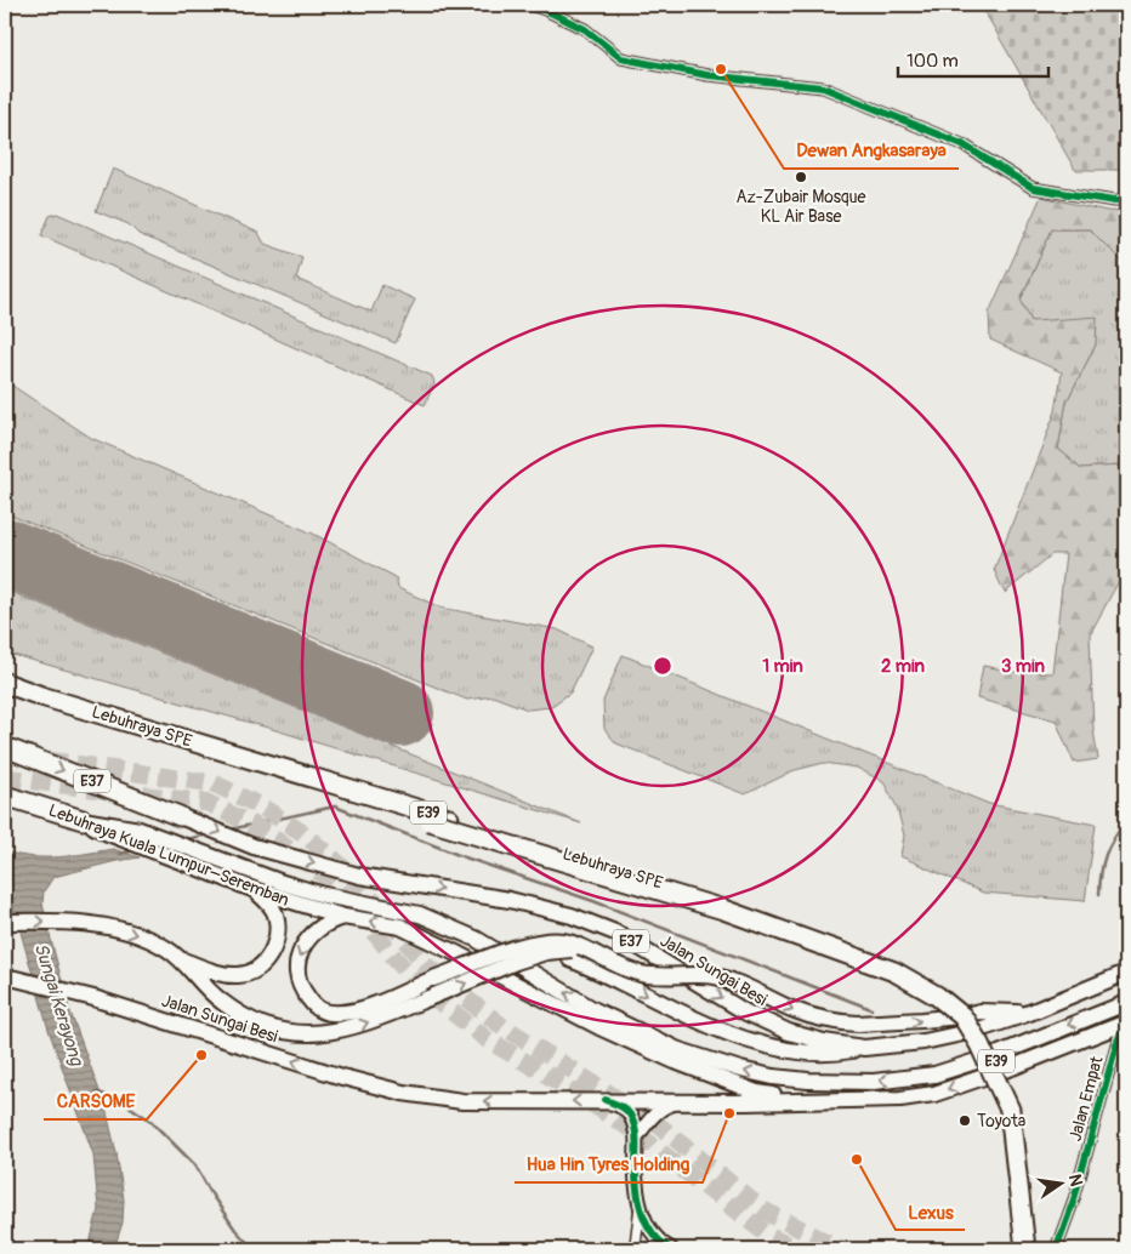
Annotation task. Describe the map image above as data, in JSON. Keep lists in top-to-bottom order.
{
  "streets": {
    "highway": [
      "Lebuhraya SPE",
      "E37",
      "E39",
      "Lebuhraya Kuala Lumpur–Seremban"
    ],
    "main road": ["Jalan Sungai Besi"],
    "street": ["Jalan Empat"]
  },
  "crossings": [
    ["E37", "Lebuhraya Kuala Lumpur–Seremban"],
    ["E37", "Jalan Sungai Besi"],
    ["Lebuhraya Kuala Lumpur–Seremban", "Jalan Sungai Besi"]
  ],
  "one_way": ["Lebuhraya Kuala Lumpur–Seremban"],
  "water": ["Sungai Kerayong"],
  "places": [
    "Dewan Angkasaraya",
    "Az-Zubair Mosque KL Air Base",
    "CARSOME",
    "Hua Hin Tyres Holding",
    "Toyota",
    "Lexus"
  ],
  "scale_bar": "100 m",
  "north": "right",
  "rings": ["1 min", "2 min", "3 min"]
}
